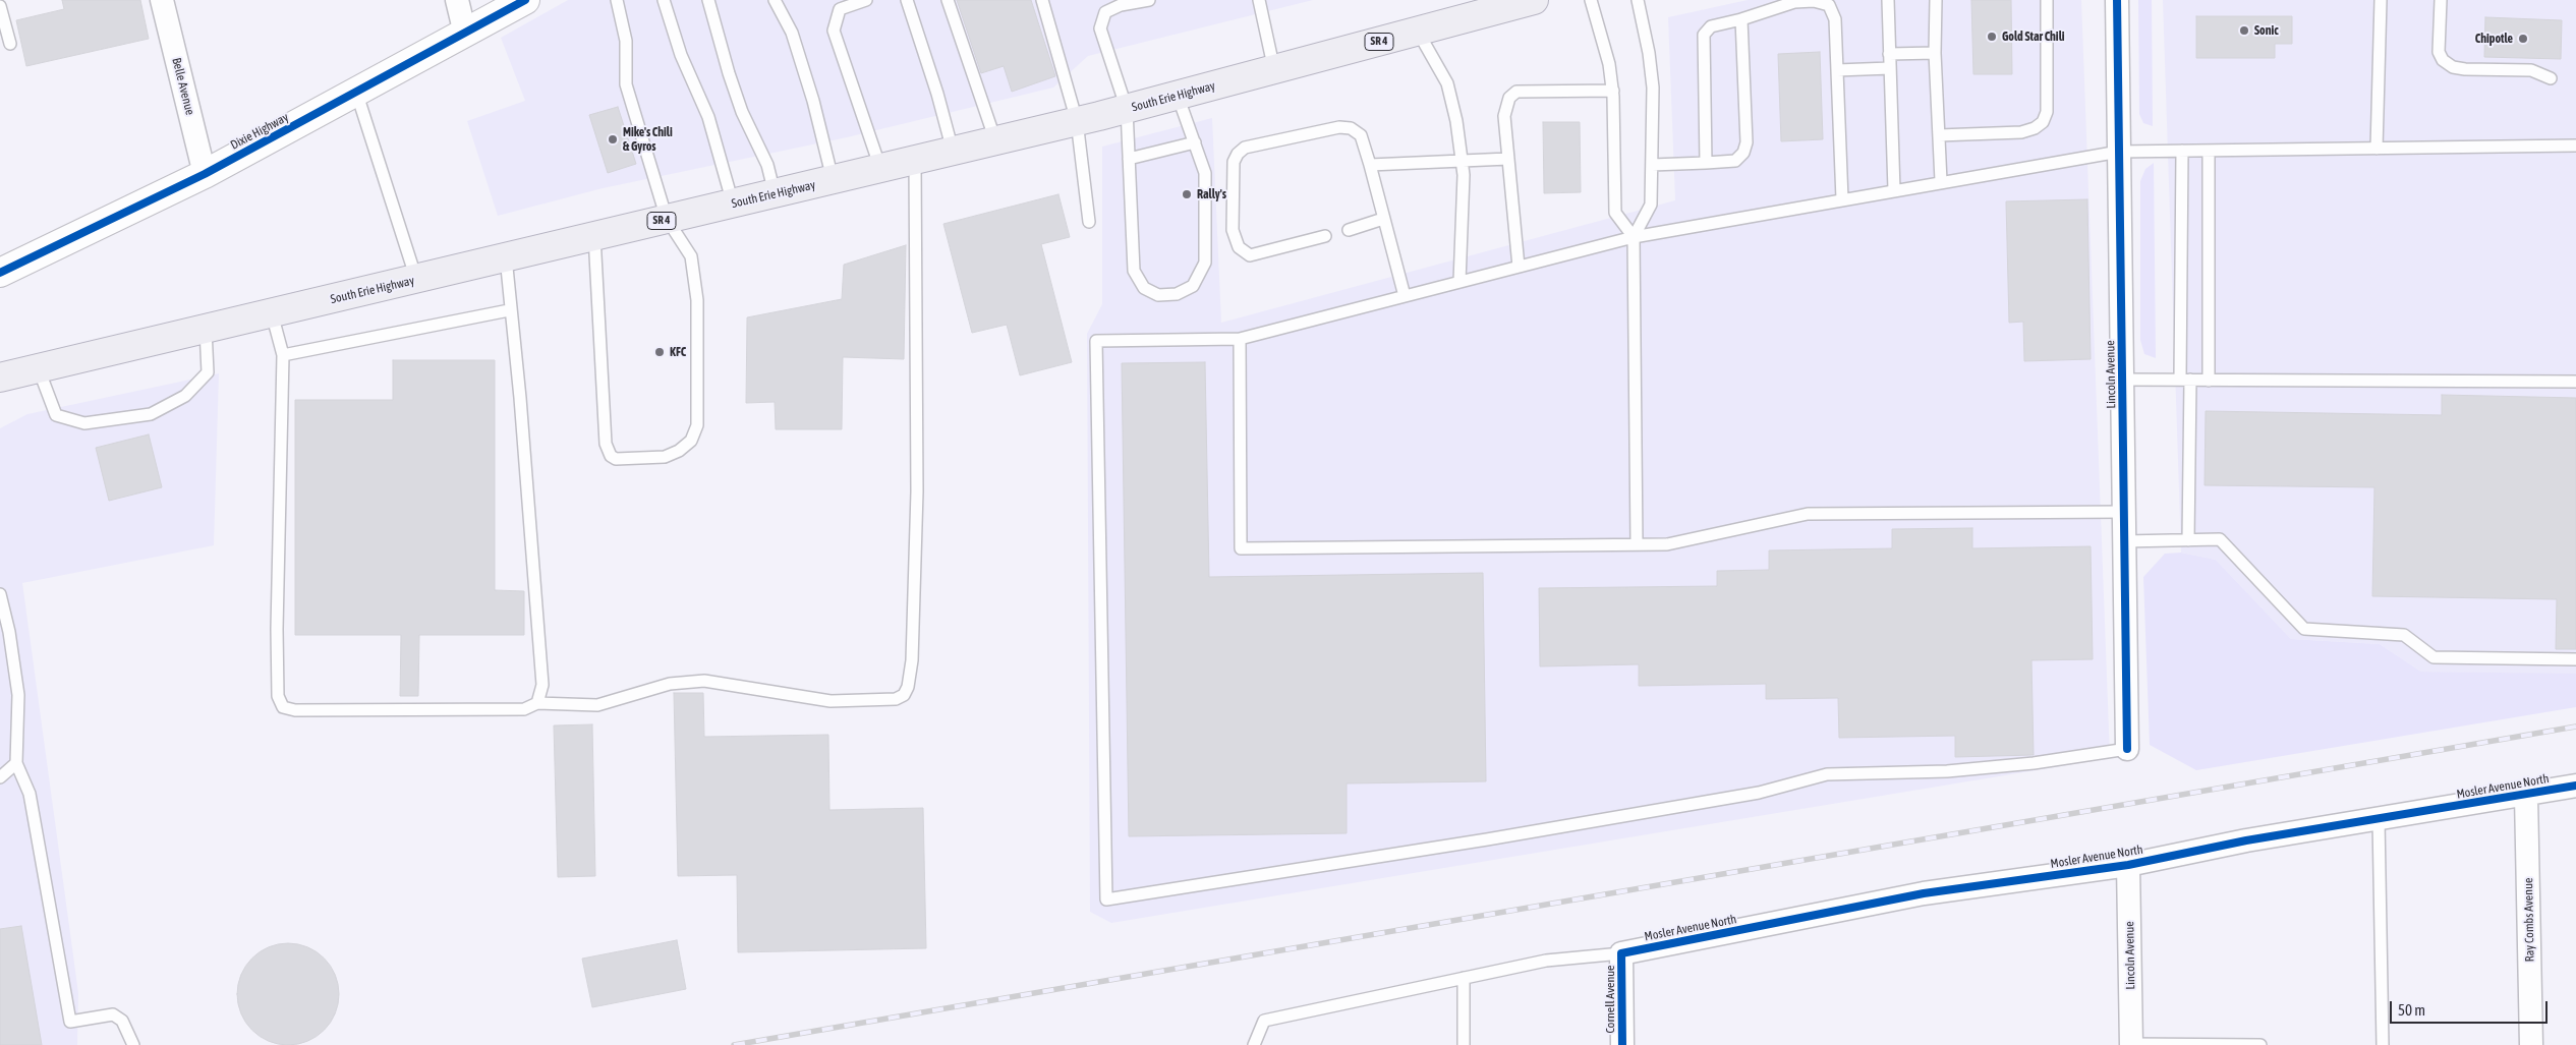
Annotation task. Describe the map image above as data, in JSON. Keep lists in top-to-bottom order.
{
  "streets": {
    "main road": ["SR 4", "South Erie Highway"],
    "street": [
      "Belle Avenue",
      "Dixie Highway",
      "Lincoln Avenue",
      "Mosler Avenue North",
      "Ray Combs Avenue",
      "Cornell Avenue"
    ]
  },
  "crossings": [
    ["Belle Avenue", "Dixie Highway"],
    ["Lincoln Avenue", "Mosler Avenue North"],
    ["Mosler Avenue North", "Ray Combs Avenue"],
    ["Mosler Avenue North", "Cornell Avenue"]
  ],
  "places": [
    "Sonic",
    "Gold Star Chili",
    "Chipotle",
    "Mike's Chili & Gyros",
    "Rally's",
    "KFC"
  ],
  "scale_bar": "50 m"
}
